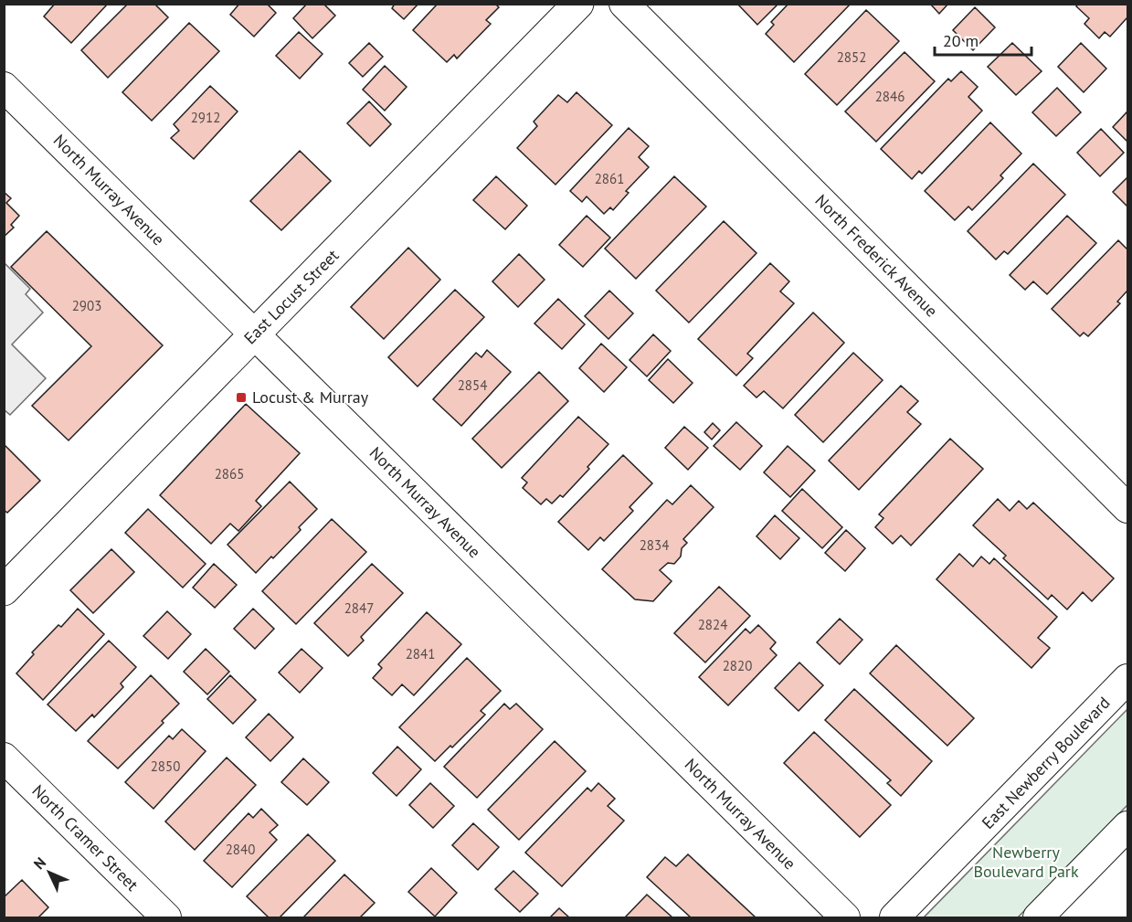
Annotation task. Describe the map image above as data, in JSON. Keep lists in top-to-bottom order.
{
  "streets": {
    "main road": ["East Locust Street"],
    "street": [
      "North Murray Avenue",
      "North Frederick Avenue",
      "East Newberry Boulevard",
      "North Cramer Street"
    ]
  },
  "crossings": [
    ["North Murray Avenue", "East Locust Street"]
  ],
  "parks": ["Newberry Boulevard Park"],
  "places": {
    "transit": ["Locust & Murray"]
  },
  "house_numbers": [
    "2852",
    "2846",
    "2912",
    "2861",
    "2903",
    "2854",
    "2865",
    "2834",
    "2847",
    "2824",
    "2841",
    "2820",
    "2850",
    "2840"
  ],
  "scale_bar": "20 m",
  "north": "top left"
}
